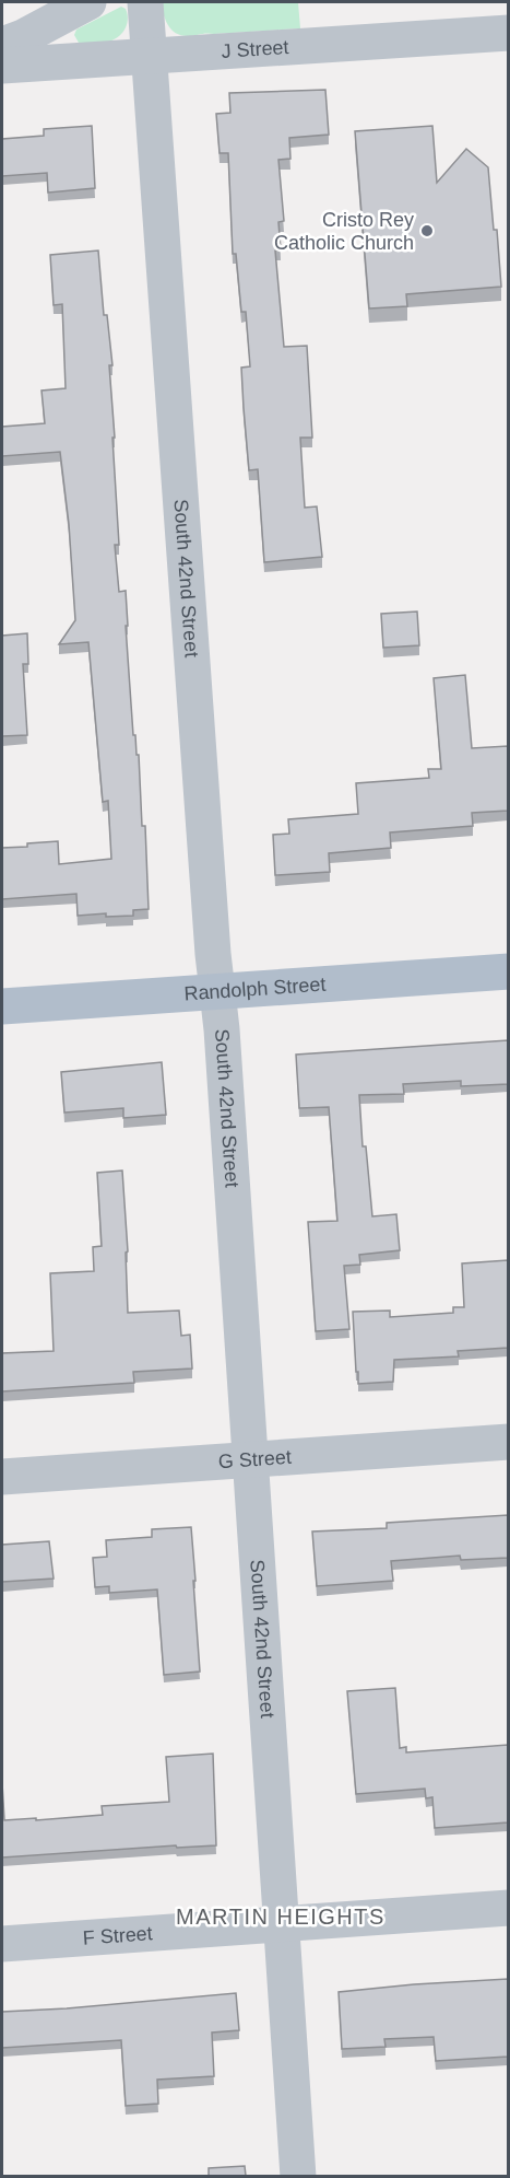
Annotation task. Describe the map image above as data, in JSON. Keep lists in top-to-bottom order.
{
  "streets": {
    "main road": ["Randolph Street"],
    "street": [
      "J Street",
      "South 42nd Street",
      "G Street",
      "F Street"
    ]
  },
  "crossings": [
    ["J Street", "South 42nd Street"],
    ["South 42nd Street", "Randolph Street"],
    ["South 42nd Street", "G Street"],
    ["South 42nd Street", "F Street"]
  ],
  "districts": ["MARTIN HEIGHTS"],
  "places": ["Cristo Rey Catholic Church"]
}
